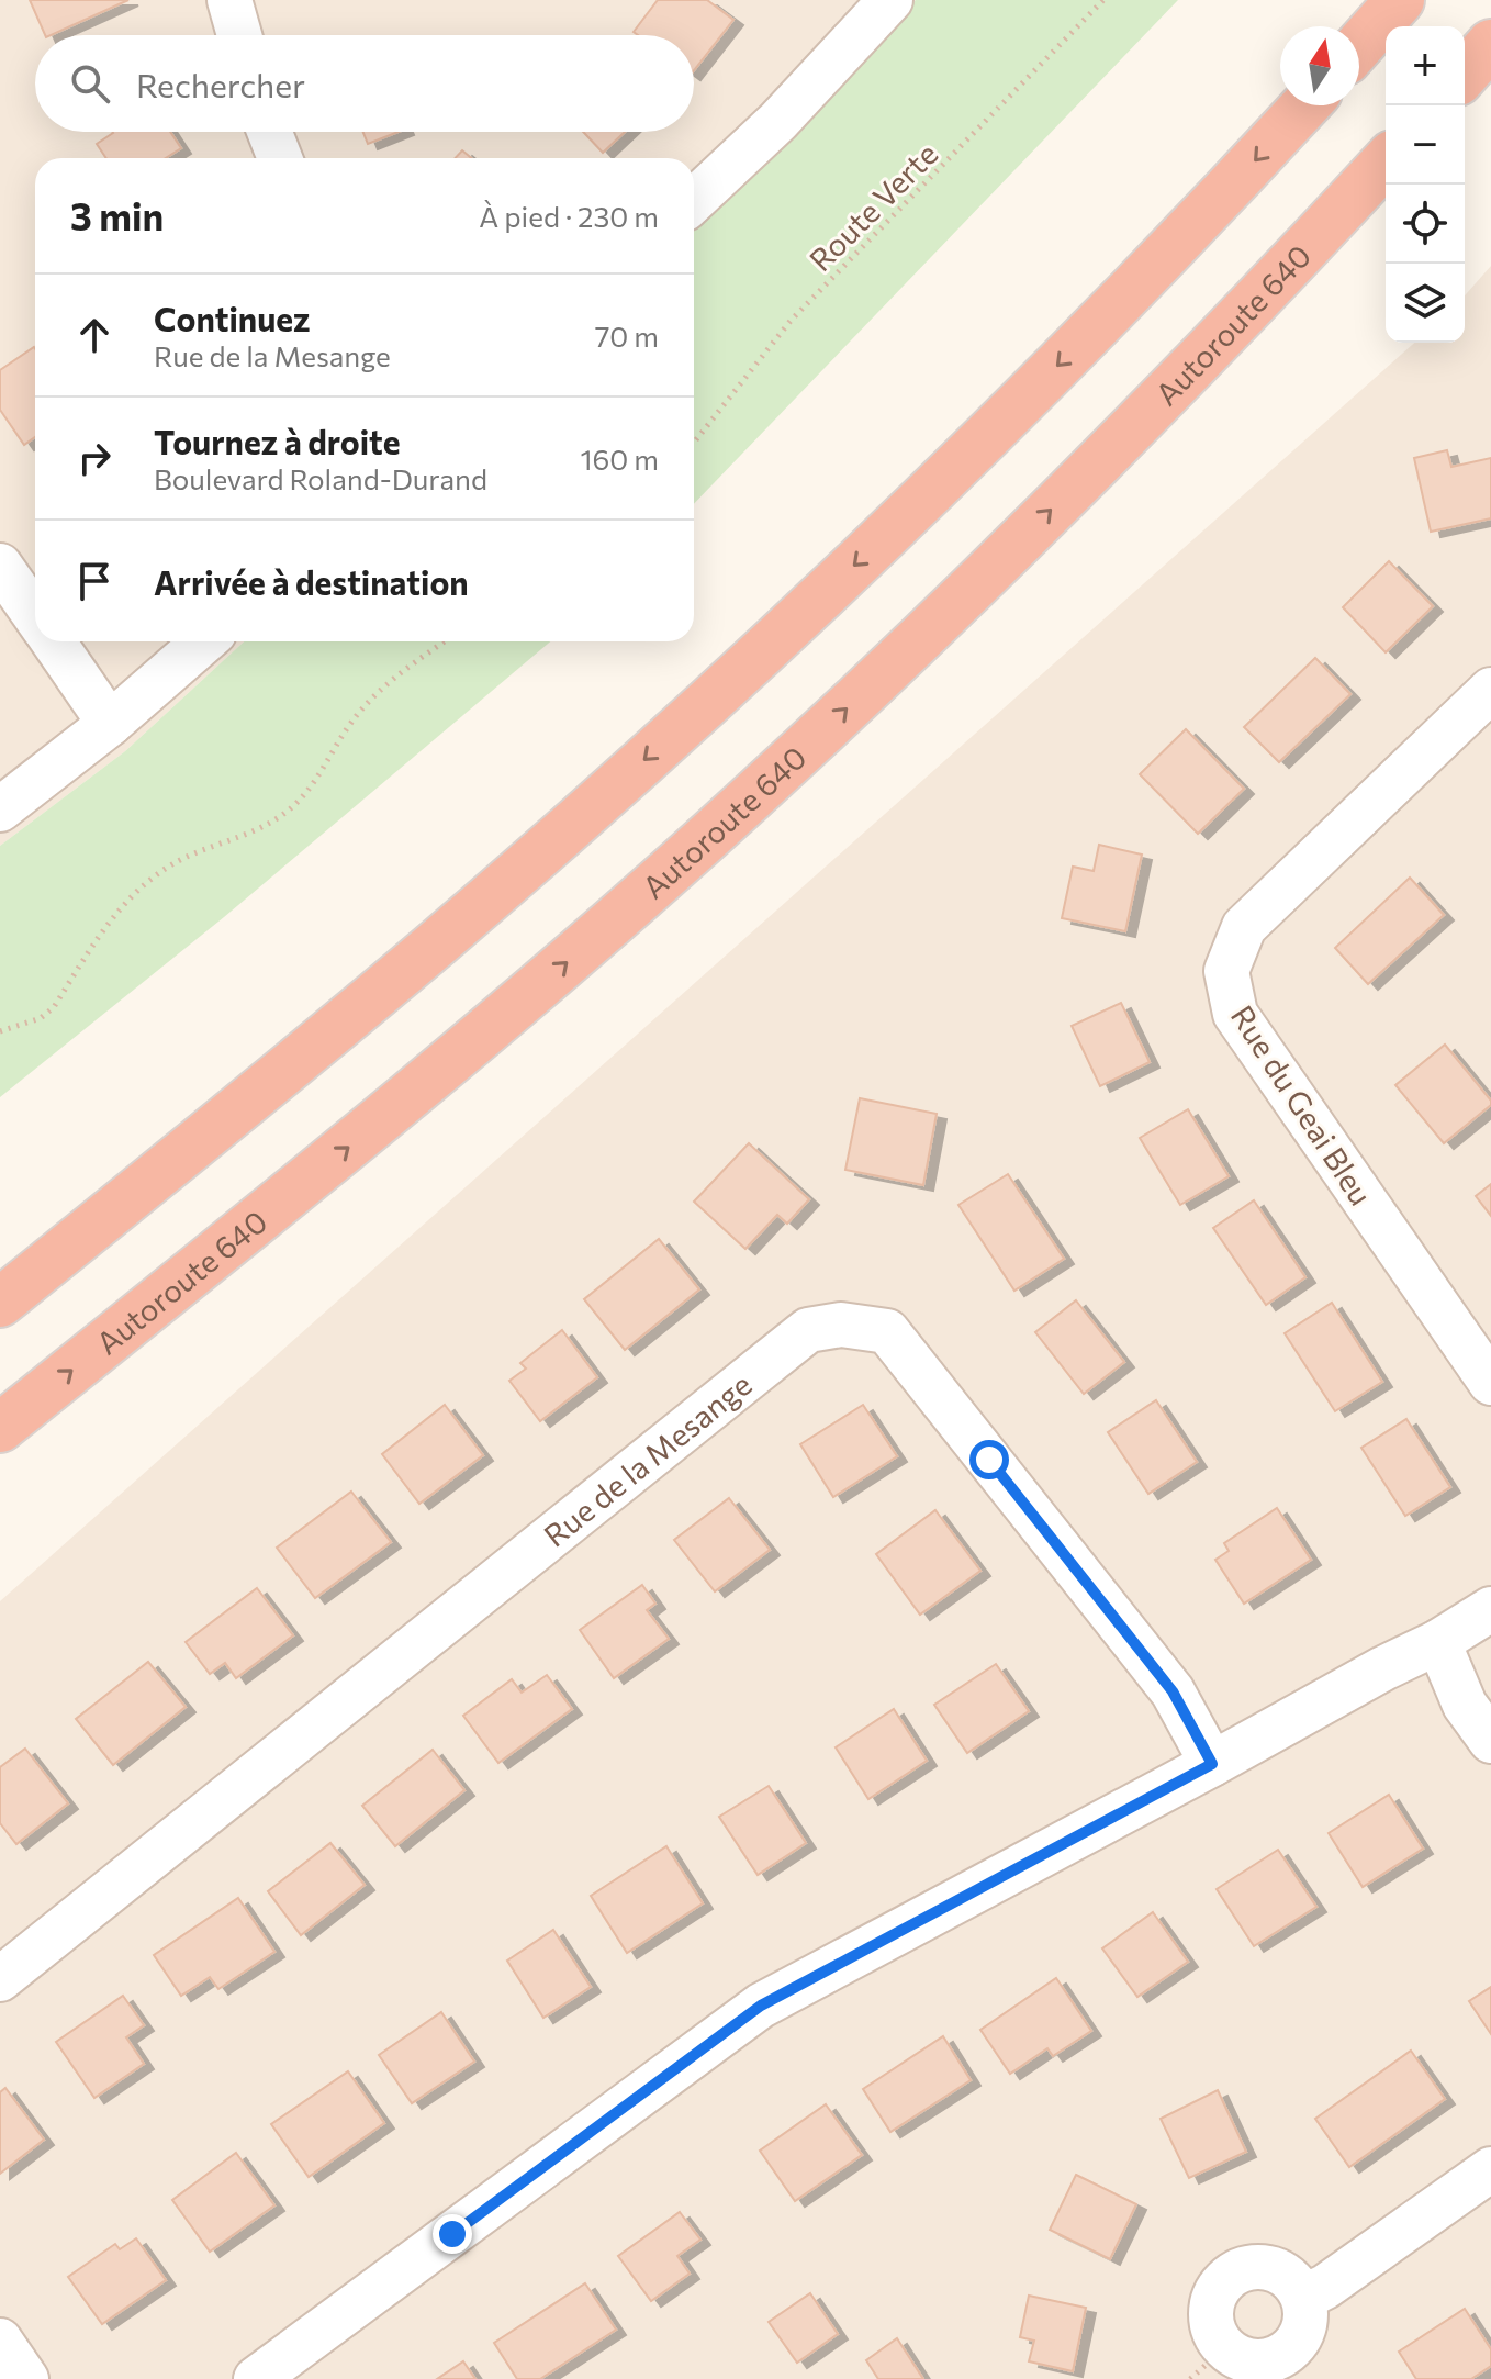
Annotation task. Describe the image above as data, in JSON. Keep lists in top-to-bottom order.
{
  "streets": {
    "highway": ["Autoroute 640"],
    "street": ["Rue du Geai Bleu", "Rue de la Mesange"],
    "path": ["Route Verte"]
  },
  "north": "top",
  "page": {
    "map_buttons": ["+", "−"],
    "search": "Rechercher",
    "heading": ["3 min", "À pied · 230 m"],
    "list": [
      ["Continuez", "Rue de la Mesange", "70 m"],
      ["Tournez à droite", "Boulevard Roland-Durand", "160 m"],
      "Arrivée à destination"
    ]
  }
}
